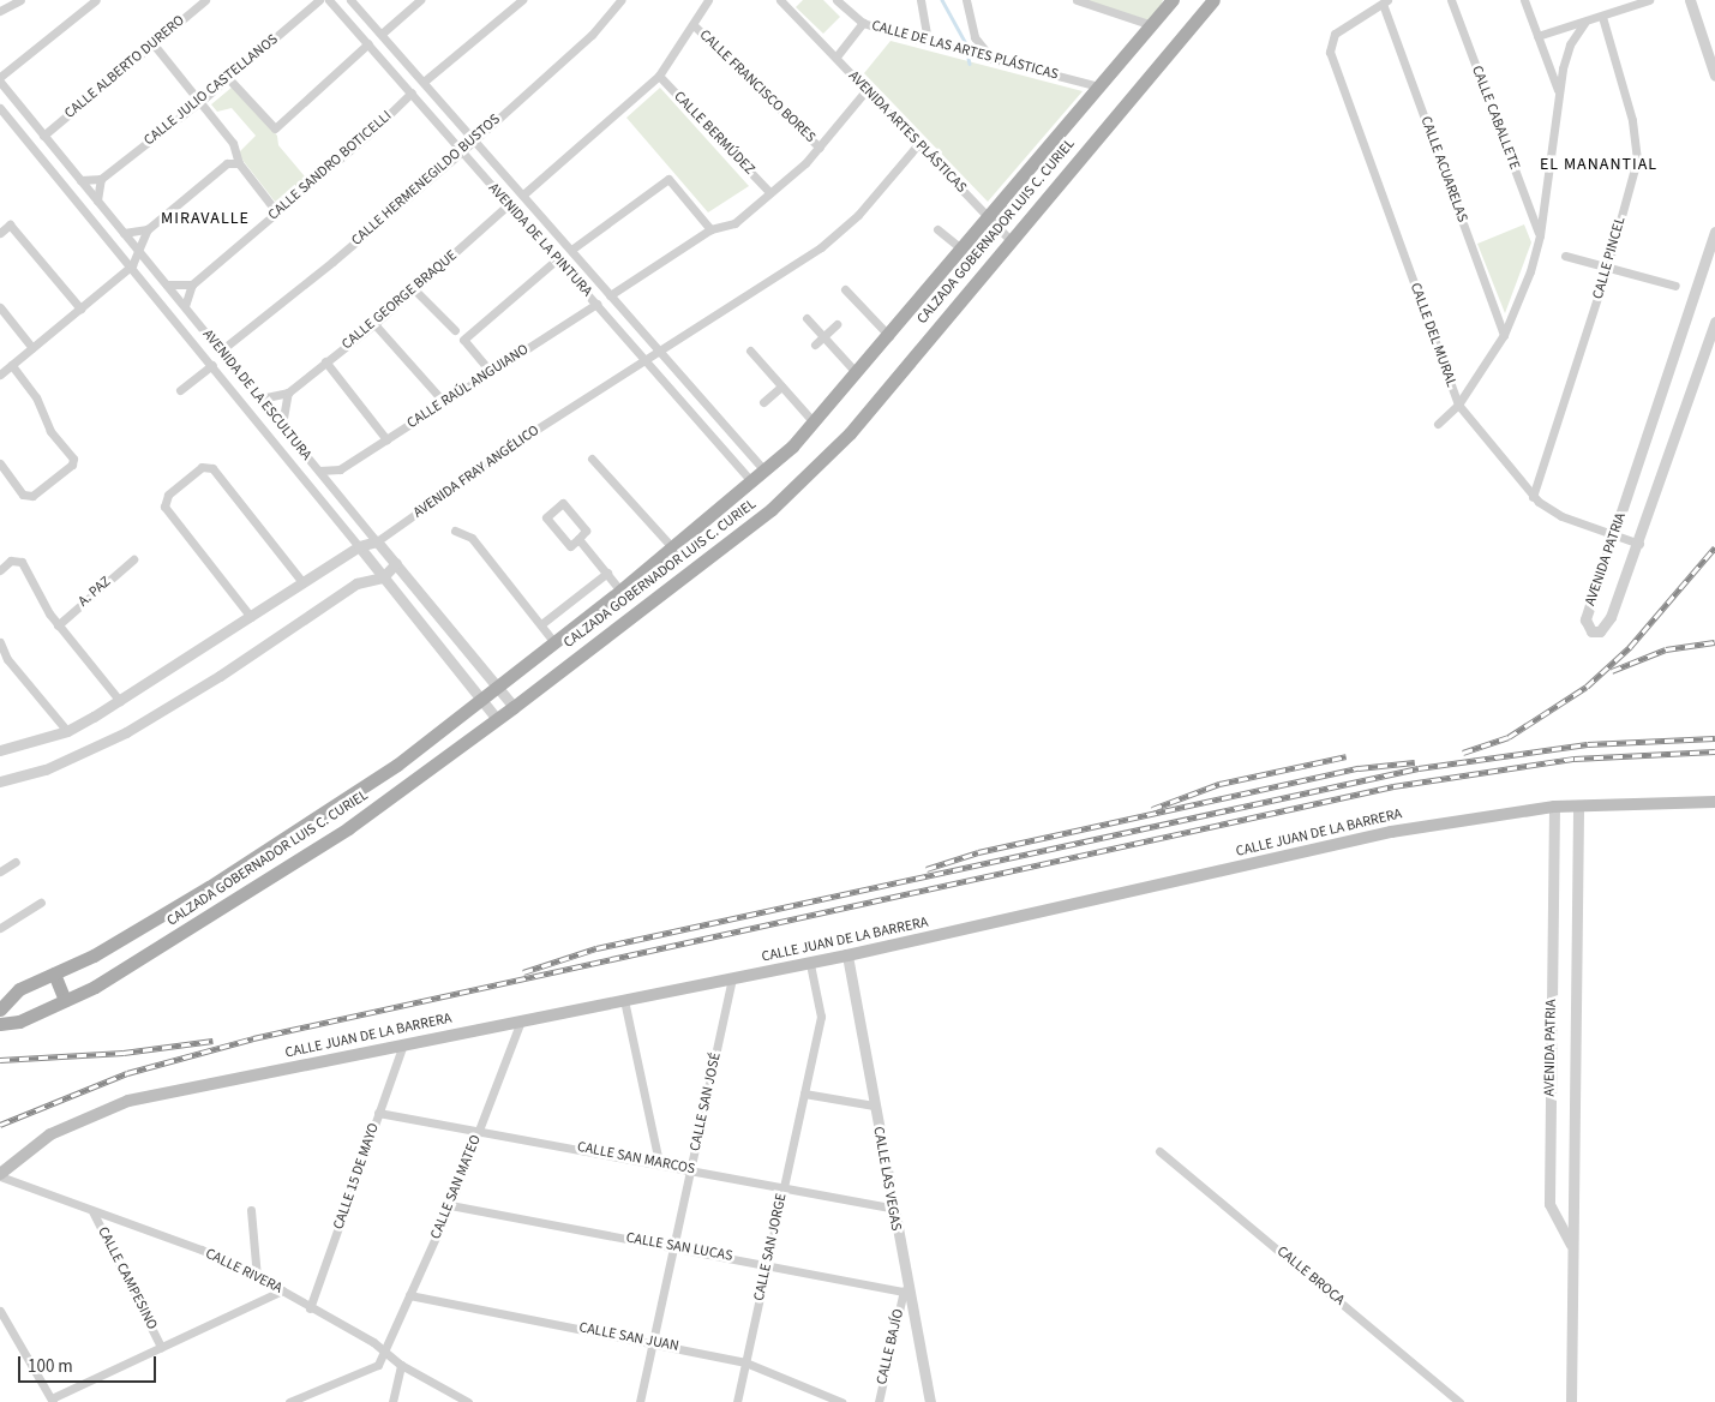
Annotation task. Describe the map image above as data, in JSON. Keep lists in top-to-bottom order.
{
  "streets": {
    "main road": ["CALZADA GOBERNADOR LUIS C. CURIEL", "CALLE JUAN DE LA BARRERA"],
    "street": [
      "CALLE DE LAS ARTES PLÁSTICAS",
      "CALLE ALBERTO DURERO",
      "CALLE FRANCISCO BORES",
      "CALLE JULIO CASTELLANOS",
      "CALLE CABALLETE",
      "AVENIDA ARTES PLÁSTICAS",
      "CALLE BERMÚDEZ",
      "CALLE SANDRO BOTICELLI",
      "CALLE ACUARELAS",
      "CALLE HERMENEGILDO BUSTOS",
      "AVENIDA DE LA PINTURA",
      "CALLE PINCEL",
      "CALLE GEORGE BRAQUE",
      "CALLE DEL MURAL",
      "CALLE RAÚL ANGUIANO",
      "AVENIDA DE LA ESCULTURA",
      "AVENIDA FRAY ANGÉLICO",
      "AVENIDA PATRIA",
      "A. PAZ",
      "CALLE SAN JOSÉ",
      "CALLE SAN MARCOS",
      "CALLE 15 DE MAYO",
      "CALLE LAS VEGAS",
      "CALLE SAN MATEO",
      "CALLE SAN LUCAS",
      "CALLE SAN JORGE",
      "CALLE RIVERA",
      "CALLE BROCA",
      "CALLE CAMPESINO",
      "CALLE SAN JUAN",
      "CALLE BAJÍO"
    ]
  },
  "crossings": [
    ["CALLE DE LAS ARTES PLÁSTICAS", "CALZADA GOBERNADOR LUIS C. CURIEL"],
    ["CALLE ALBERTO DURERO", "AVENIDA DE LA ESCULTURA"],
    ["AVENIDA ARTES PLÁSTICAS", "CALZADA GOBERNADOR LUIS C. CURIEL"],
    ["AVENIDA ARTES PLÁSTICAS", "AVENIDA FRAY ANGÉLICO"],
    ["CALLE SANDRO BOTICELLI", "AVENIDA DE LA PINTURA"],
    ["CALLE ACUARELAS", "CALLE DEL MURAL"],
    ["CALLE HERMENEGILDO BUSTOS", "AVENIDA DE LA PINTURA"],
    ["CALLE HERMENEGILDO BUSTOS", "AVENIDA DE LA ESCULTURA"],
    ["CALZADA GOBERNADOR LUIS C. CURIEL", "AVENIDA DE LA PINTURA"],
    ["CALZADA GOBERNADOR LUIS C. CURIEL", "AVENIDA DE LA ESCULTURA"],
    ["AVENIDA DE LA PINTURA", "CALLE GEORGE BRAQUE"],
    ["AVENIDA DE LA PINTURA", "CALLE RAÚL ANGUIANO"],
    ["AVENIDA DE LA PINTURA", "AVENIDA FRAY ANGÉLICO"],
    ["CALLE PINCEL", "CALLE DEL MURAL"],
    ["CALLE GEORGE BRAQUE", "AVENIDA DE LA ESCULTURA"],
    ["CALLE DEL MURAL", "AVENIDA PATRIA"],
    ["CALLE RAÚL ANGUIANO", "AVENIDA DE LA ESCULTURA"],
    ["AVENIDA DE LA ESCULTURA", "AVENIDA FRAY ANGÉLICO"],
    ["AVENIDA PATRIA", "CALLE JUAN DE LA BARRERA"],
    ["CALLE JUAN DE LA BARRERA", "CALLE SAN JOSÉ"],
    ["CALLE JUAN DE LA BARRERA", "CALLE 15 DE MAYO"],
    ["CALLE JUAN DE LA BARRERA", "CALLE LAS VEGAS"],
    ["CALLE JUAN DE LA BARRERA", "CALLE SAN MATEO"],
    ["CALLE JUAN DE LA BARRERA", "CALLE SAN JORGE"],
    ["CALLE JUAN DE LA BARRERA", "CALLE RIVERA"],
    ["CALLE SAN JOSÉ", "CALLE SAN MARCOS"],
    ["CALLE SAN JOSÉ", "CALLE SAN LUCAS"],
    ["CALLE SAN JOSÉ", "CALLE SAN JUAN"],
    ["CALLE SAN MARCOS", "CALLE 15 DE MAYO"],
    ["CALLE SAN MARCOS", "CALLE LAS VEGAS"],
    ["CALLE SAN MARCOS", "CALLE SAN MATEO"],
    ["CALLE SAN MARCOS", "CALLE SAN JORGE"],
    ["CALLE 15 DE MAYO", "CALLE RIVERA"],
    ["CALLE LAS VEGAS", "CALLE SAN LUCAS"],
    ["CALLE LAS VEGAS", "CALLE BAJÍO"],
    ["CALLE SAN MATEO", "CALLE SAN LUCAS"],
    ["CALLE SAN MATEO", "CALLE RIVERA"],
    ["CALLE SAN MATEO", "CALLE SAN JUAN"],
    ["CALLE SAN LUCAS", "CALLE SAN JORGE"],
    ["CALLE SAN LUCAS", "CALLE BAJÍO"],
    ["CALLE SAN JORGE", "CALLE SAN JUAN"],
    ["CALLE RIVERA", "CALLE CAMPESINO"]
  ],
  "districts": ["EL MANANTIAL", "MIRAVALLE"],
  "scale_bar": "100 m"
}
